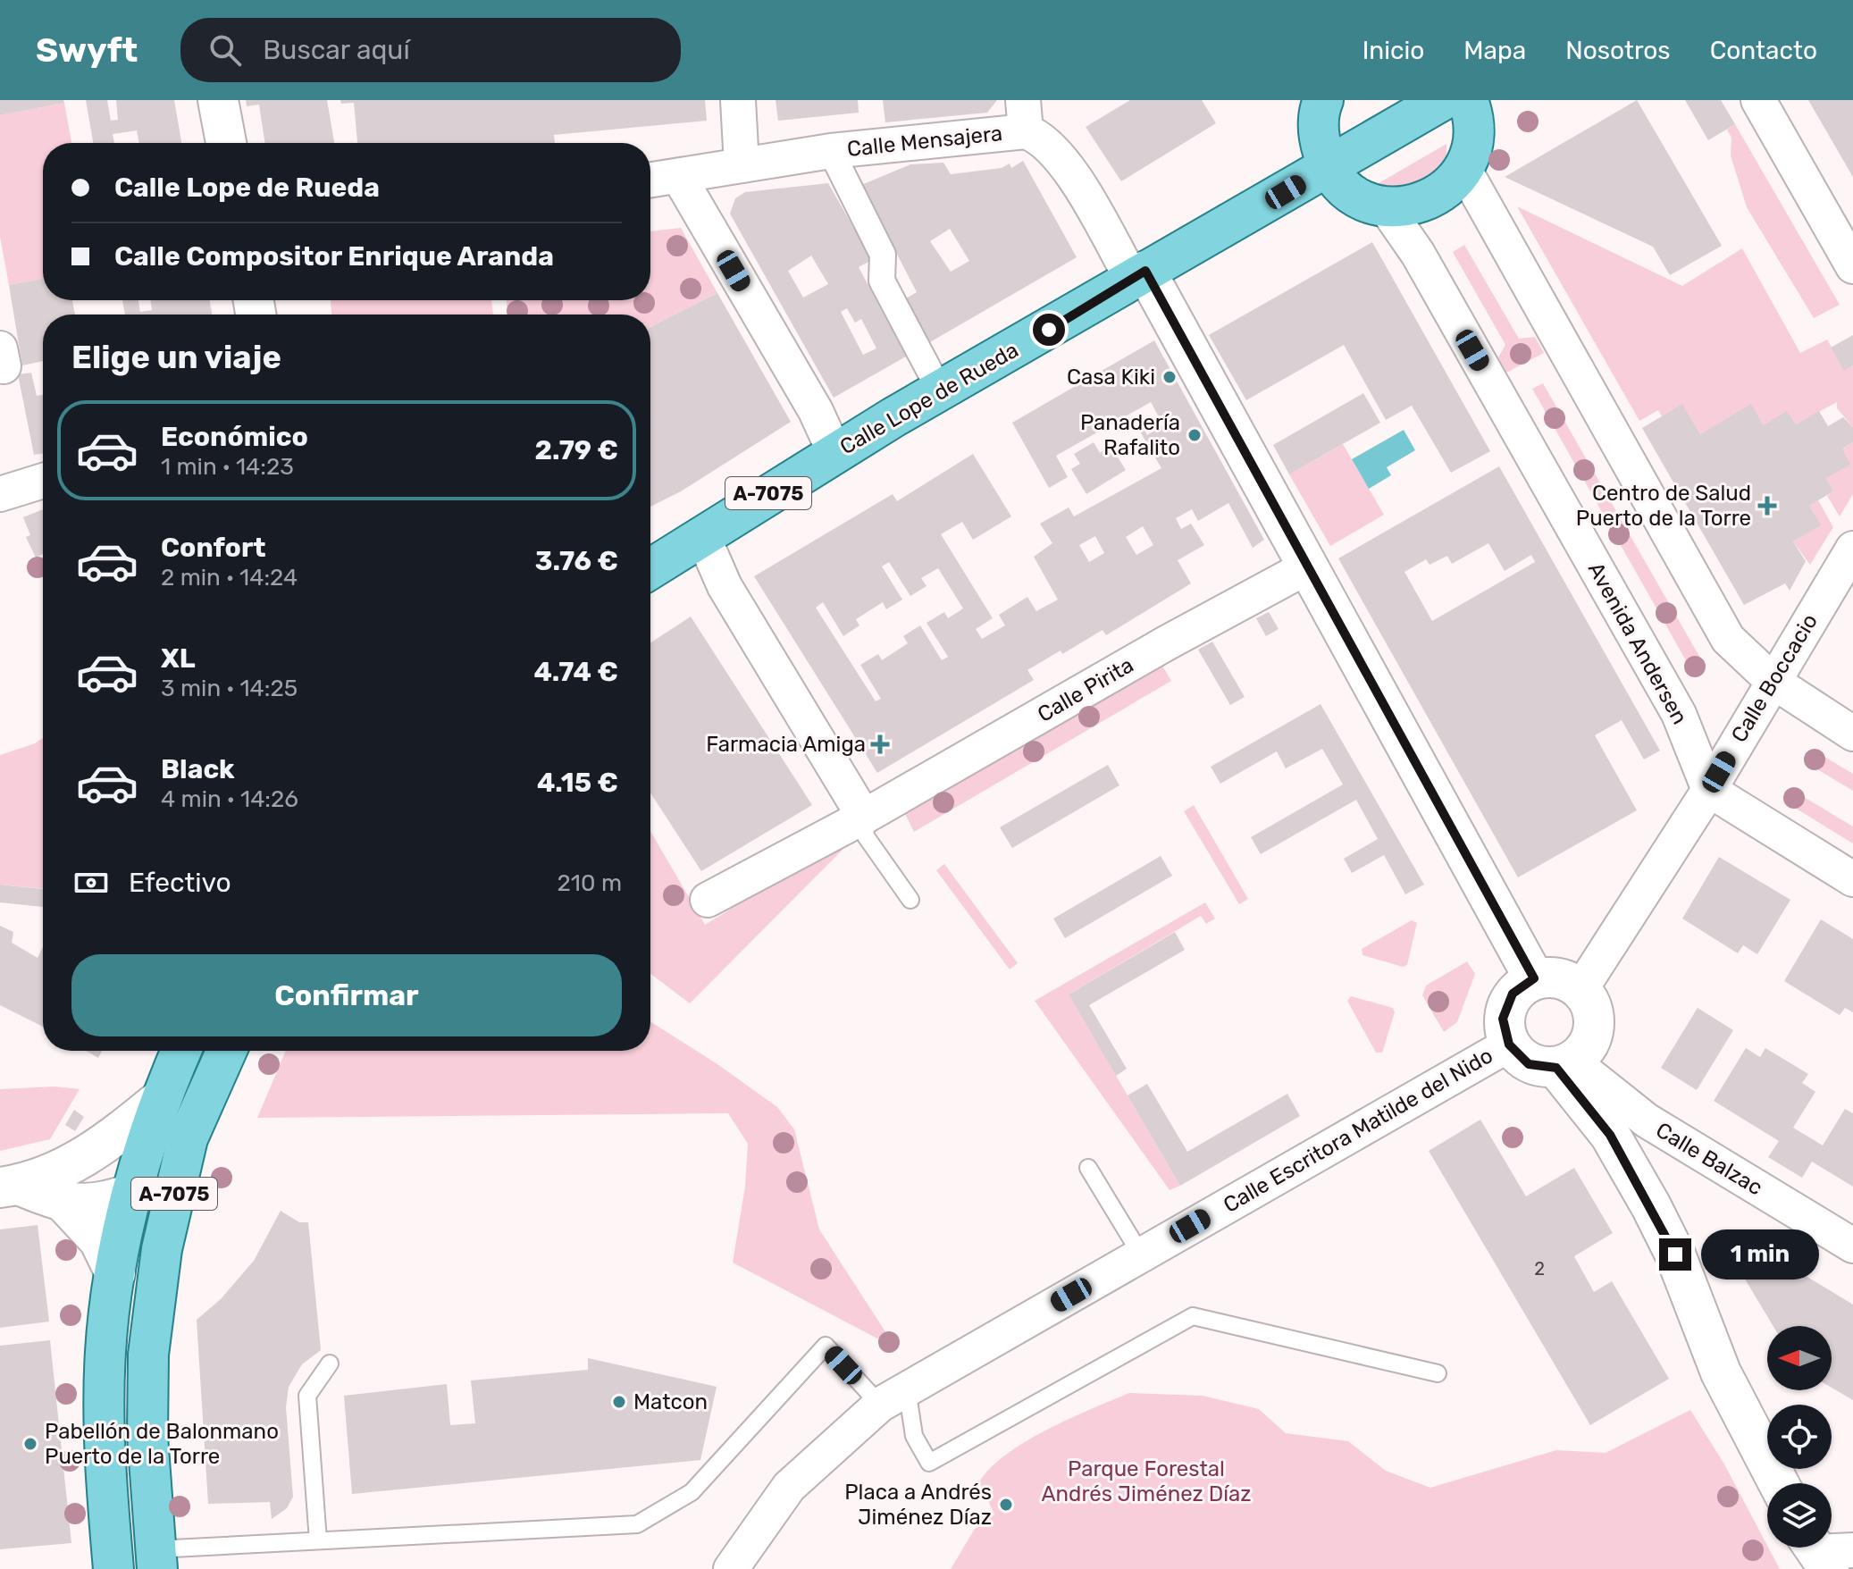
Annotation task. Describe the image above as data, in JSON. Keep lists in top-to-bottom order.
{
  "streets": {
    "main road": ["Calle Lope de Rueda", "A-7075"],
    "street": [
      "Calle Mensajera",
      "Avenida Andersen",
      "Calle Boccacio",
      "Calle Pirita",
      "Calle Escritora Matilde del Nido",
      "Calle Balzac"
    ]
  },
  "crossings": [
    ["Calle Mensajera", "Calle Lope de Rueda"],
    ["Avenida Andersen", "Calle Boccacio"],
    ["Calle Boccacio", "Calle Escritora Matilde del Nido"],
    ["Calle Boccacio", "Calle Balzac"],
    ["Calle Escritora Matilde del Nido", "Calle Balzac"]
  ],
  "parks": ["Parque Forestal Andrés Jiménez Díaz"],
  "places": {
    "other": [
      "Casa Kiki",
      "Panadería Rafalito",
      "Matcon",
      "Pabellón de Balonmano Puerto de la Torre",
      "Placa a Andrés Jiménez Díaz"
    ],
    "health": ["Centro de Salud Puerto de la Torre", "Farmacia Amiga"]
  },
  "house_numbers": ["2"],
  "north": "left",
  "page": {
    "header": "Swyft",
    "search": "Buscar aquí",
    "nav": [
      "Inicio",
      "Mapa",
      "Nosotros",
      "Contacto"
    ],
    "banner": ["Calle Lope de Rueda", "Calle Compositor Enrique Aranda"],
    "heading": "Elige un viaje",
    "list": [
      {
        "name": "Económico",
        "note": "1 min · 14:23",
        "value": "2.79 €"
      },
      {
        "name": "Confort",
        "note": "2 min · 14:24",
        "value": "3.76 €"
      },
      {
        "name": "XL",
        "note": "3 min · 14:25",
        "value": "4.74 €"
      },
      {
        "name": "Black",
        "note": "4 min · 14:26",
        "value": "4.15 €"
      }
    ],
    "pay": ["Efectivo", "210 m"],
    "buttons": "Confirmar",
    "bubble": "1 min"
  }
}
